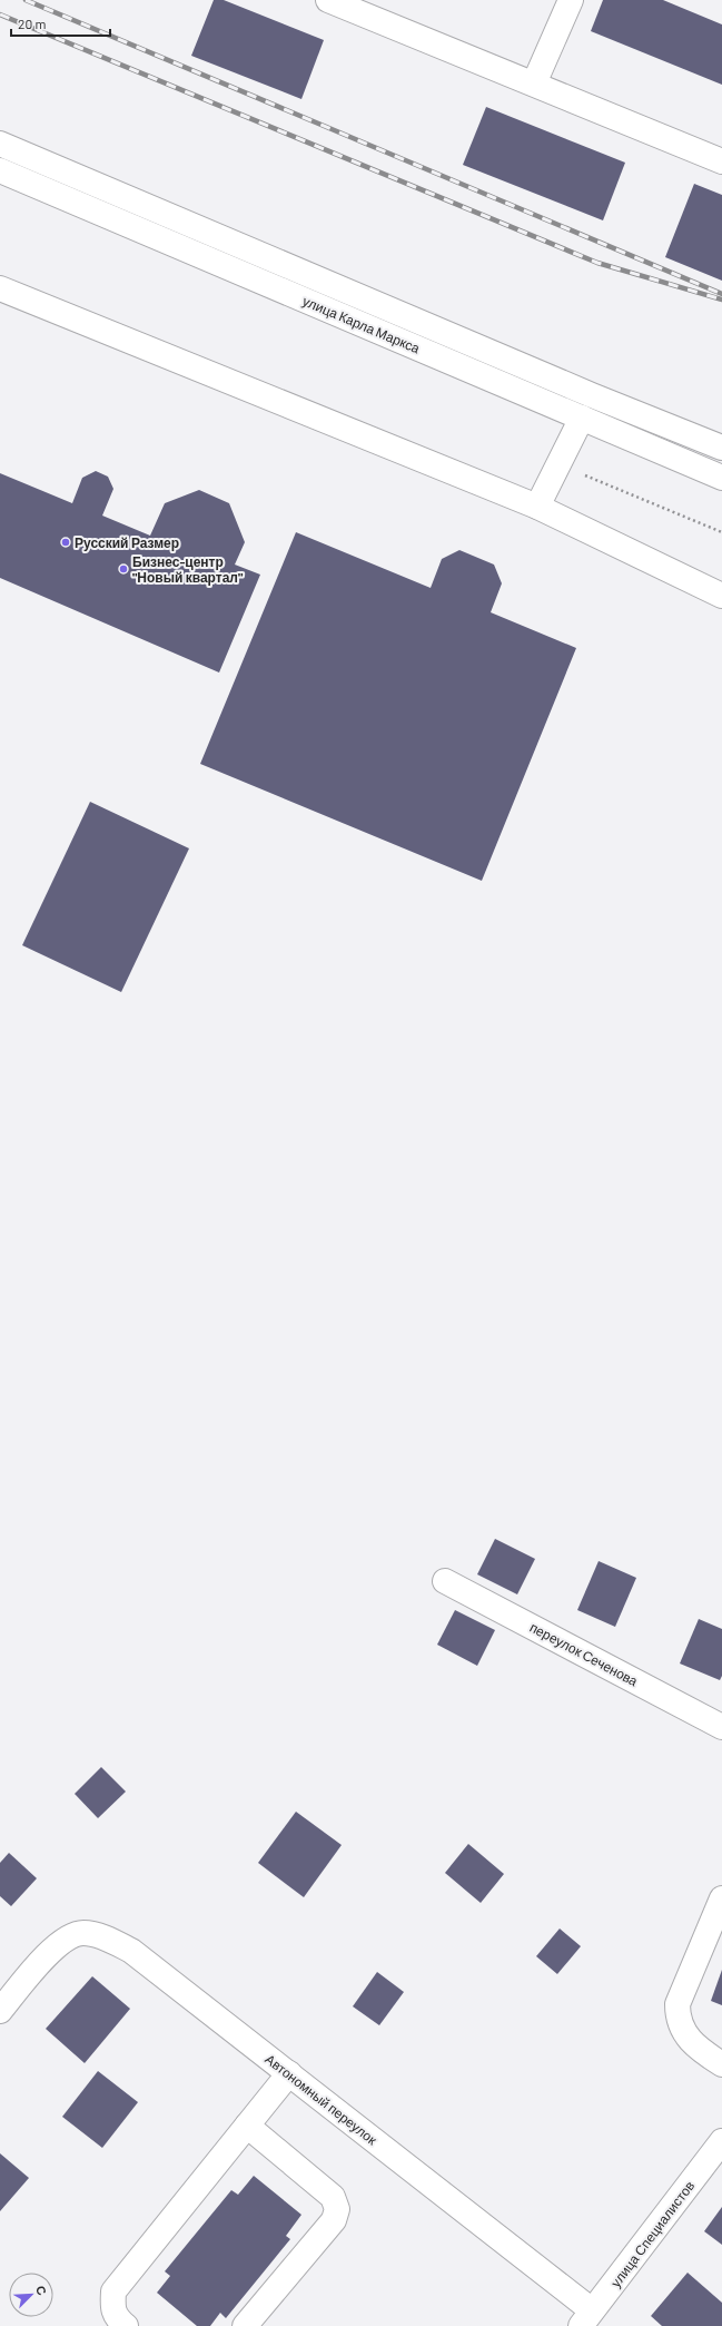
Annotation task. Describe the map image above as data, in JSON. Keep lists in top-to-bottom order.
{
  "streets": {
    "street": [
      "улица Карла Маркса",
      "переулок Сеченова",
      "Автономный переулок",
      "улица Специалистов"
    ]
  },
  "crossings": [
    ["Автономный переулок", "улица Специалистов"]
  ],
  "places": ["Русский Размер", "Бизнес-центр \"Новый квартал\""],
  "scale_bar": "20 m",
  "north": "top right"
}
